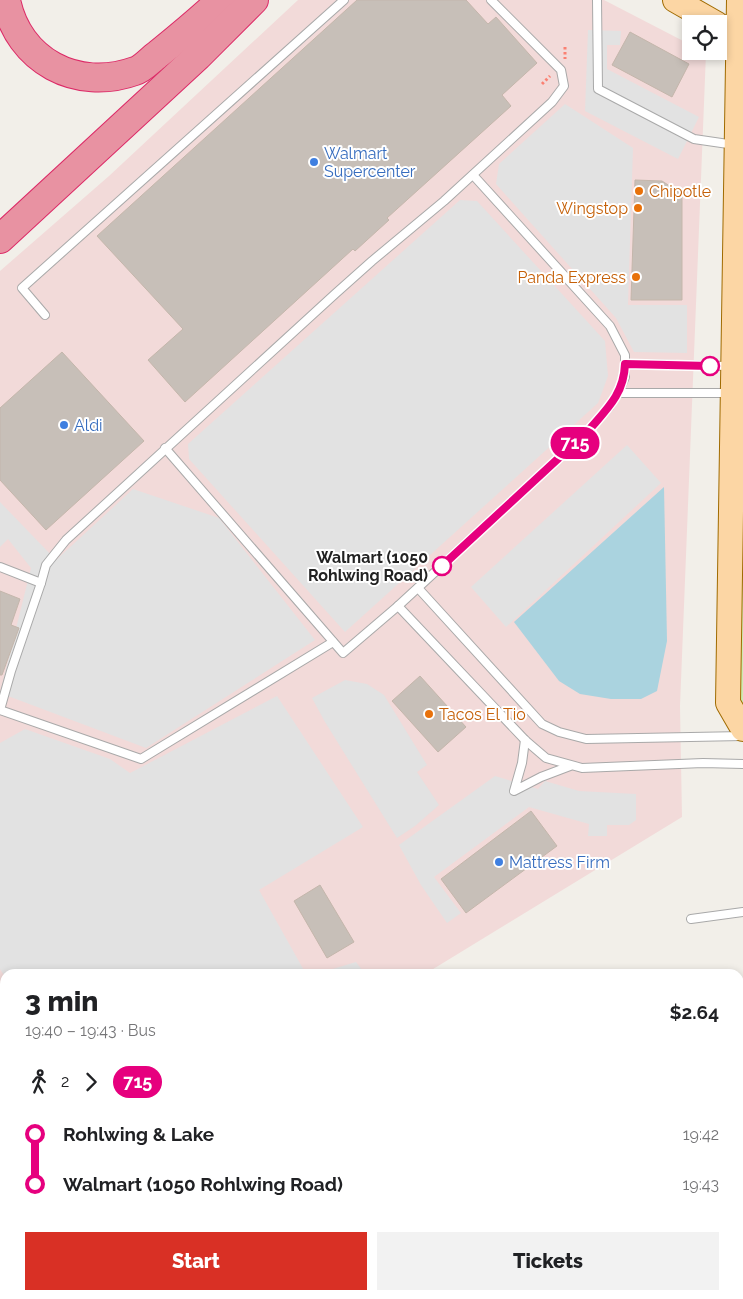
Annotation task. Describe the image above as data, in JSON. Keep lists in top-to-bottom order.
{
  "places": [
    "Walmart Supercenter",
    "Chipotle",
    "Wingstop",
    "Panda Express",
    "Aldi",
    "Walmart (1050 Rohlwing Road)",
    "Tacos El Tio",
    "Mattress Firm"
  ],
  "lines": ["bus line 715"],
  "page": {
    "on_map": "715",
    "heading": ["3 min", "19:40 – 19:43 · Bus", "$2.64"],
    "legs": ["2", "715"],
    "list": [
      {
        "name": "Rohlwing & Lake",
        "value": "19:42"
      },
      {
        "name": "Walmart (1050 Rohlwing Road)",
        "value": "19:43"
      }
    ],
    "buttons": ["Start", "Tickets"]
  }
}
